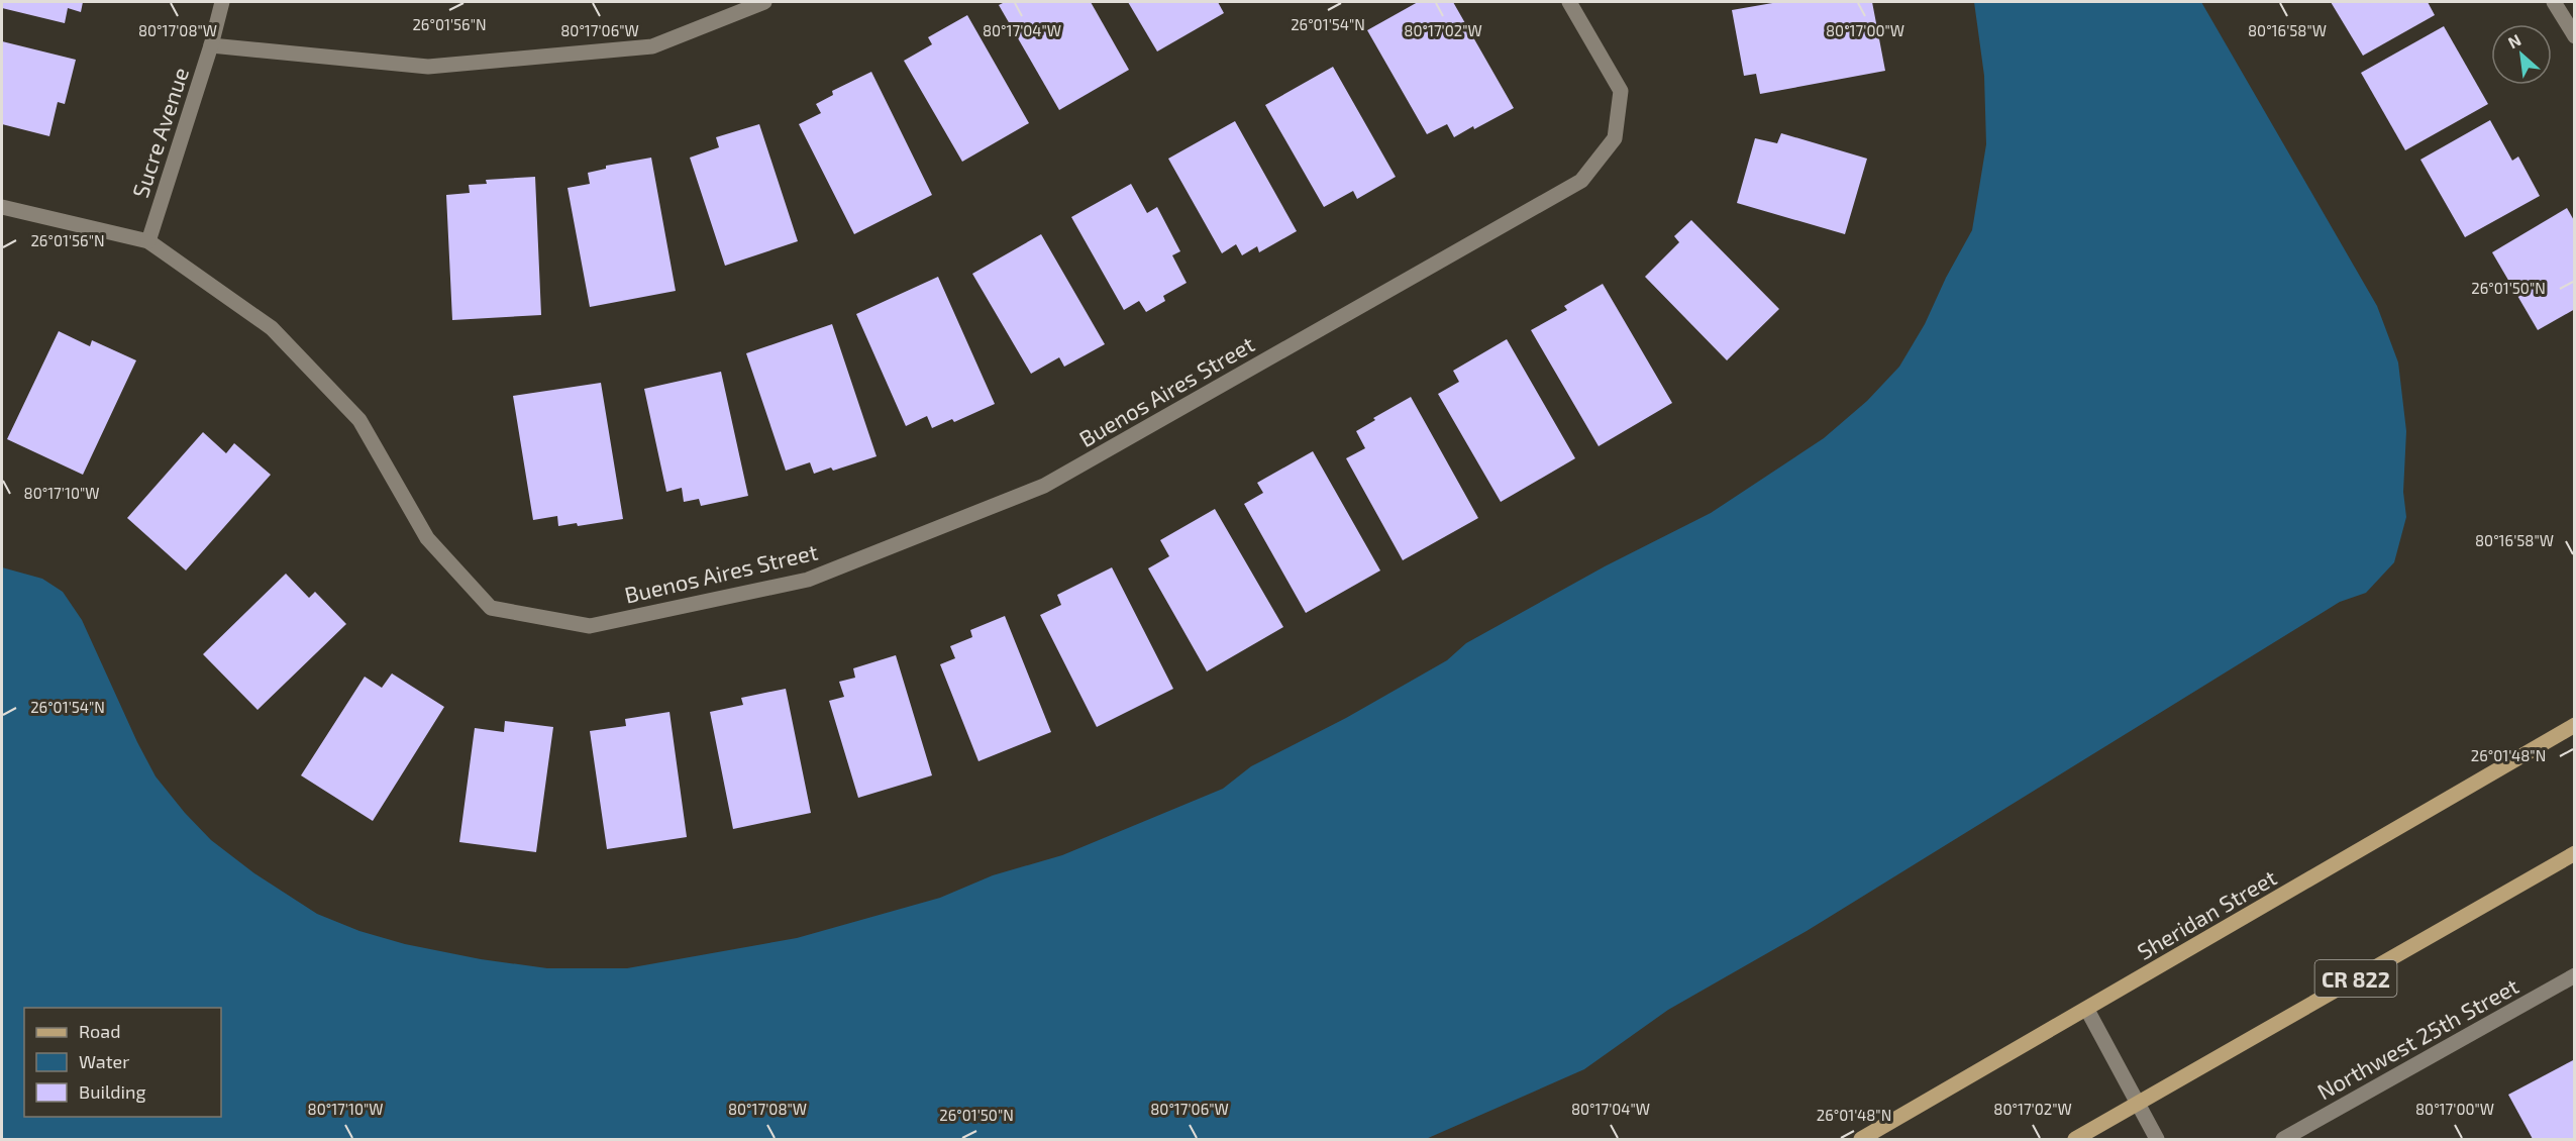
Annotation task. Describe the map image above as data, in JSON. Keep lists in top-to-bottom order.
{
  "streets": {
    "main road": ["Sheridan Street", "CR 822"],
    "street": ["Sucre Avenue", "Buenos Aires Street", "Northwest 25th Street"]
  },
  "crossings": [
    ["Sucre Avenue", "Buenos Aires Street"]
  ],
  "legend": ["Road", "Water", "Building"],
  "north": "top left",
  "coordinates": [
    "26°01'56\"N",
    "26°01'54\"N",
    "80°17'08\"W",
    "80°17'06\"W",
    "80°17'04\"W",
    "80°17'02\"W",
    "80°17'00\"W",
    "80°16'58\"W",
    "26°01'50\"N",
    "80°17'10\"W",
    "26°01'48\"N"
  ]
}
